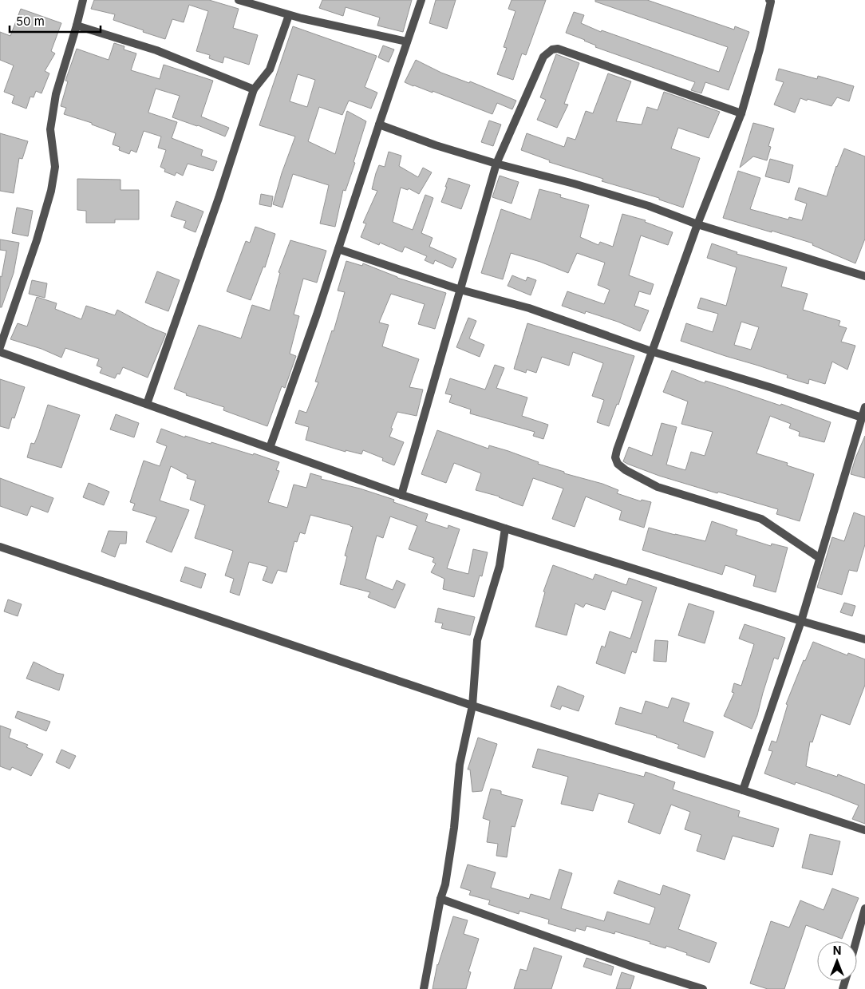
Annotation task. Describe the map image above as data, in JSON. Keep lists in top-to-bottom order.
{
  "scale_bar": "50 m",
  "north": "top"
}
